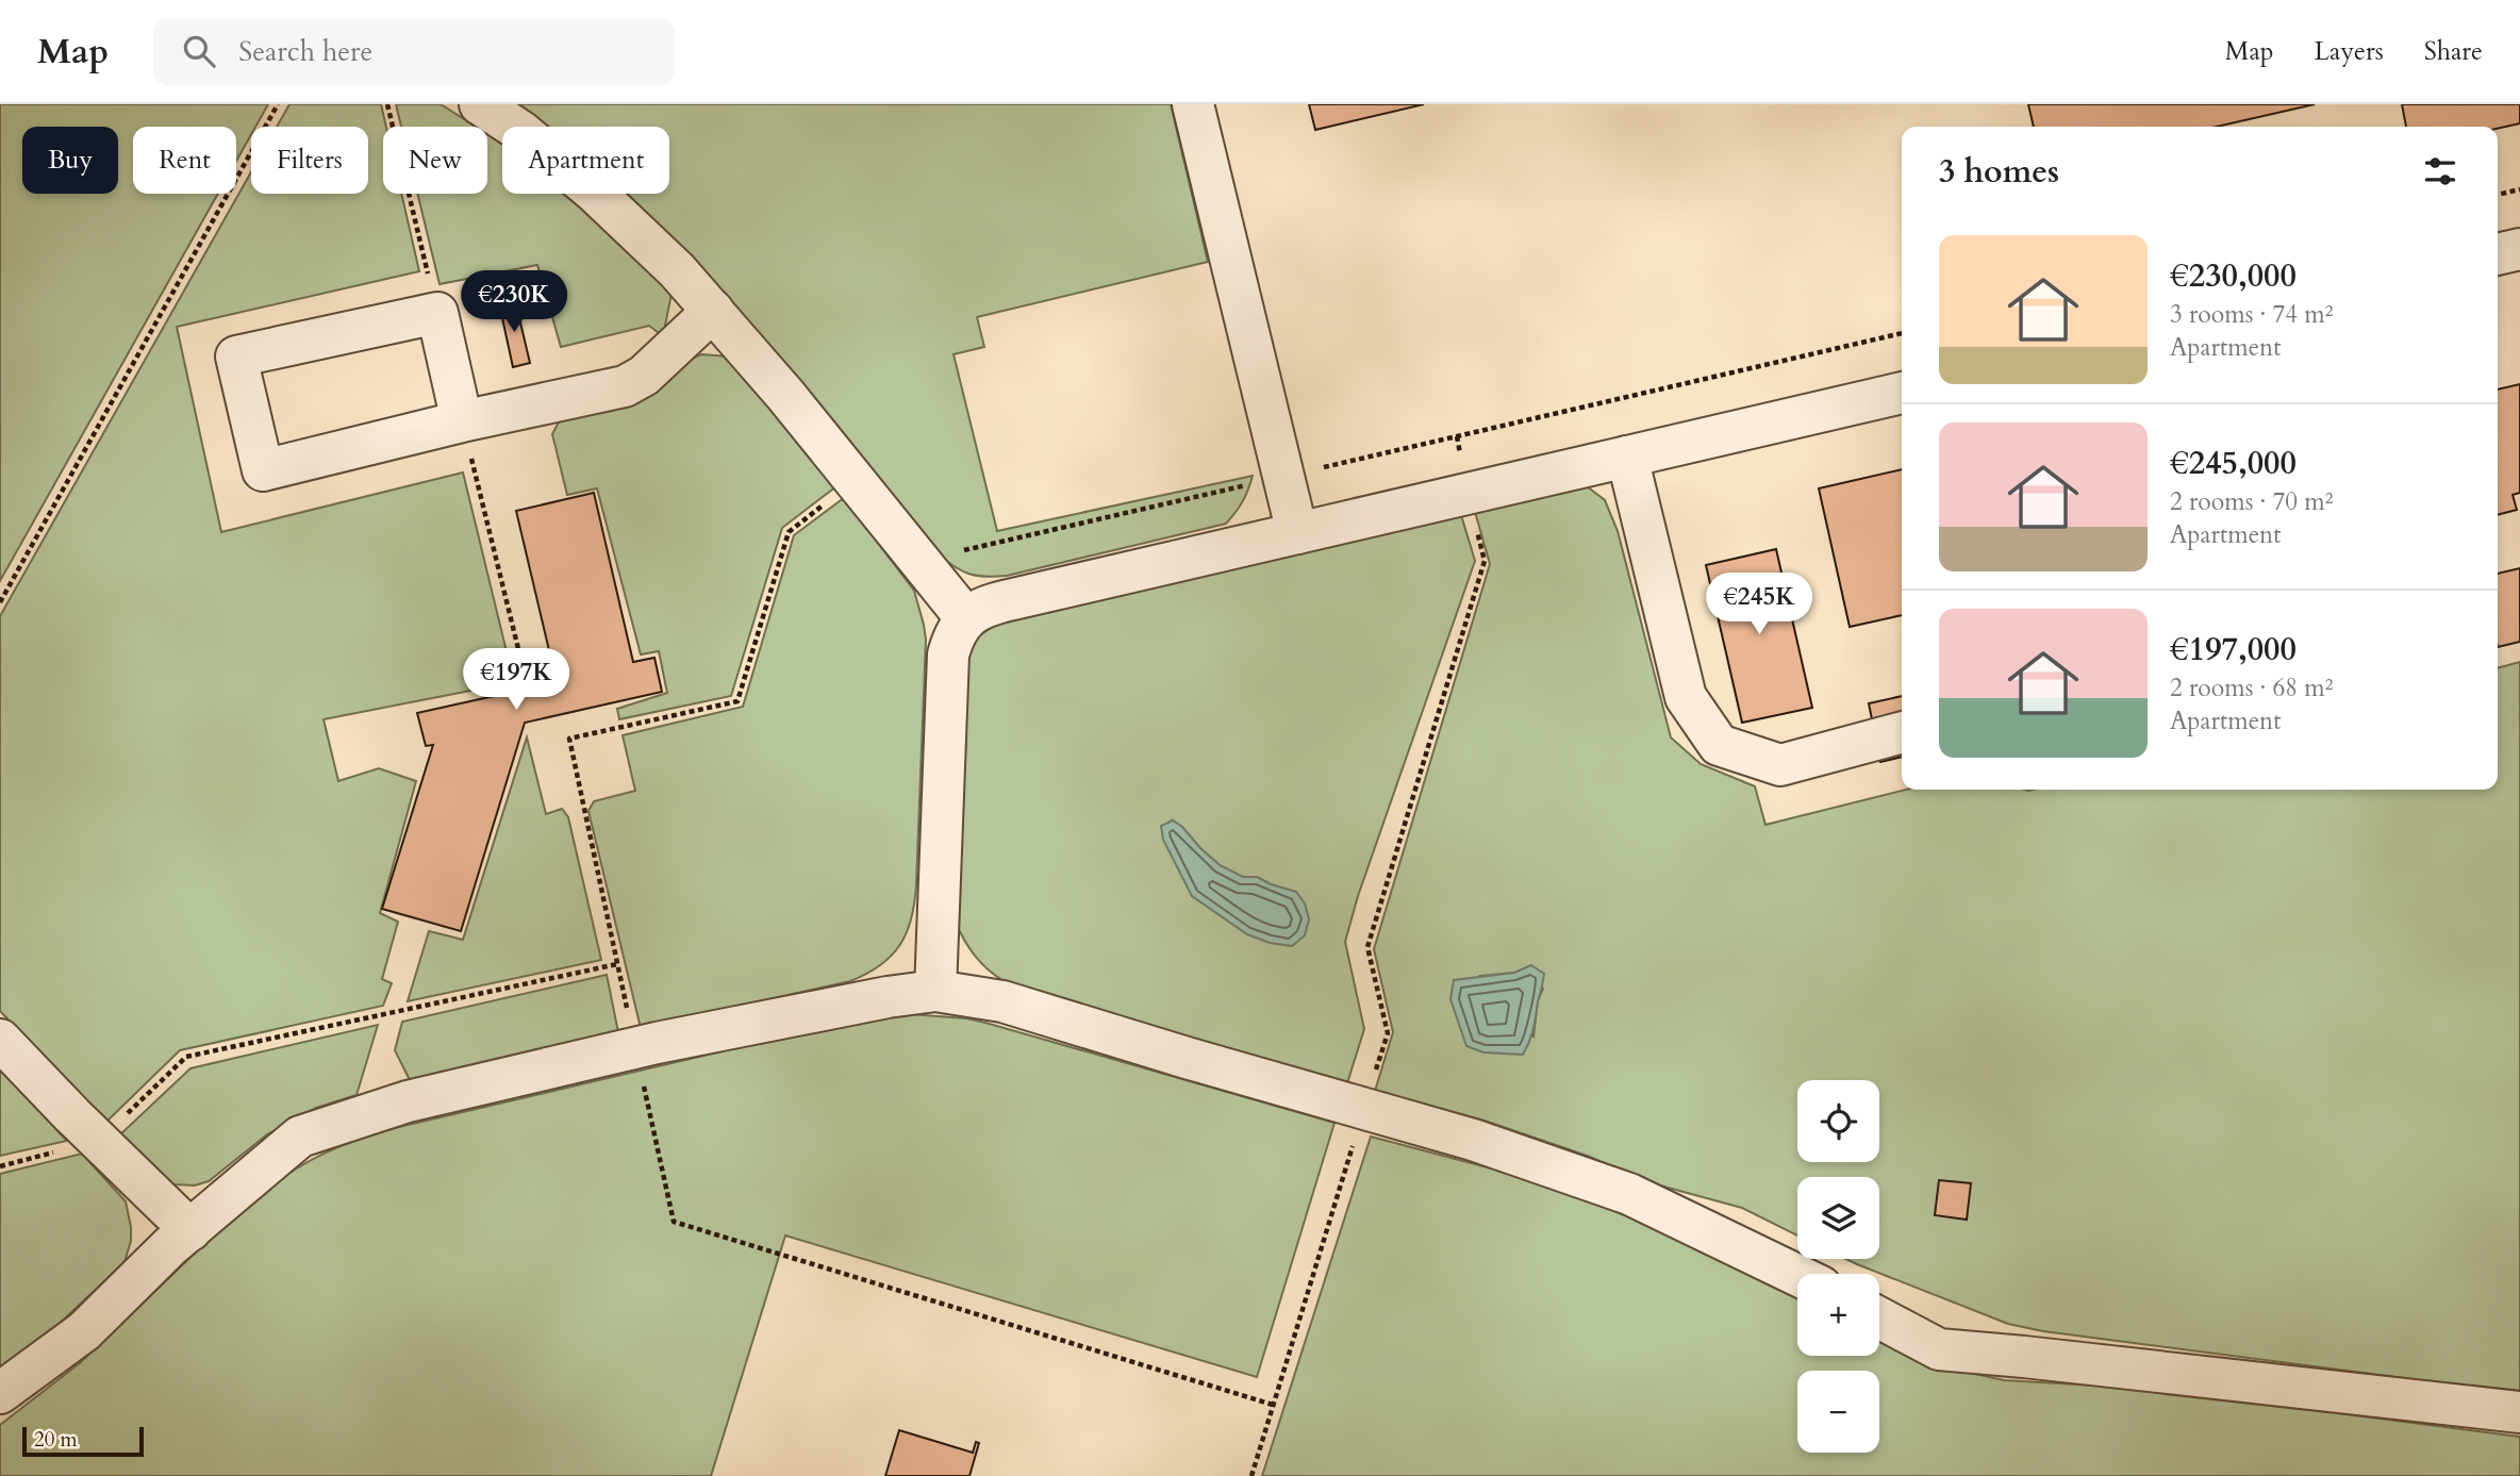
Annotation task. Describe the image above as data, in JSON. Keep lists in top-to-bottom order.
{
  "scale_bar": "20 m",
  "page": {
    "header": "Map",
    "search": "Search here",
    "nav": ["Map", "Layers", "Share"],
    "chip": [
      "Buy",
      "Rent",
      "Filters",
      "New",
      "Apartment"
    ],
    "heading": "3 homes",
    "list": [
      {
        "name": "€230,000",
        "note": "3 rooms · 74 m² · Apartment"
      },
      {
        "name": "€245,000",
        "note": "2 rooms · 70 m² · Apartment"
      },
      {
        "name": "€197,000",
        "note": "2 rooms · 68 m² · Apartment"
      }
    ],
    "price": ["€230K", "€245K", "€197K"],
    "map_buttons": ["+", "−"],
    "scale": "20 m"
  }
}
